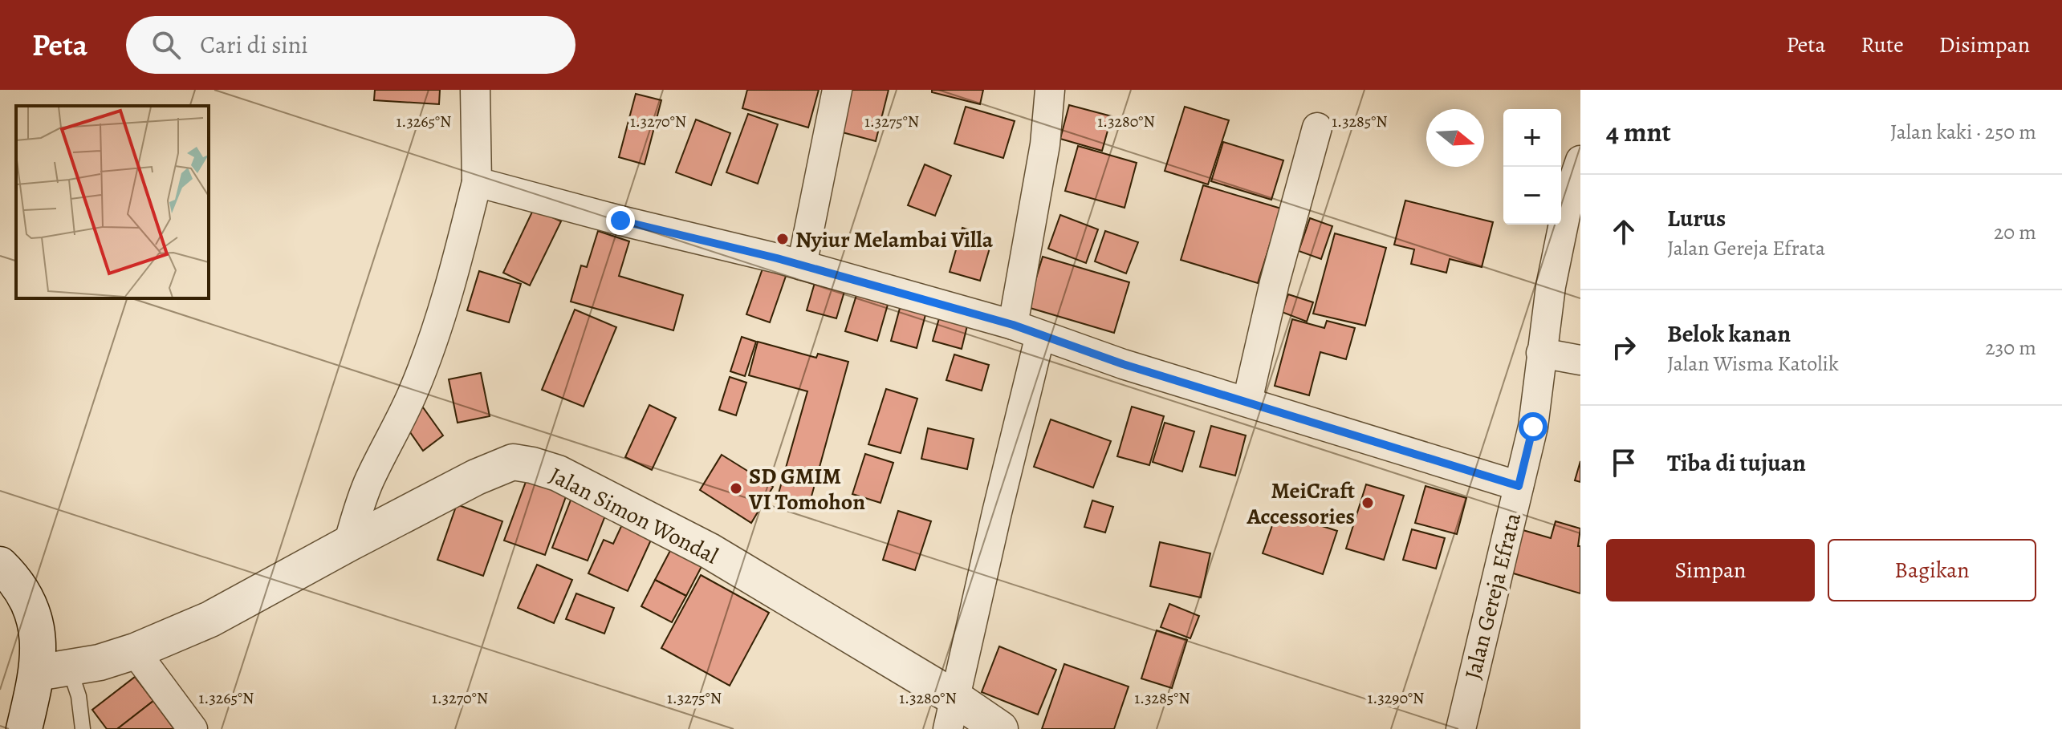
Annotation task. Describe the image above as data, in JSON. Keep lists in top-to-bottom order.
{
  "streets": {
    "street": ["Jalan Simon Wondal", "Jalan Gereja Efrata"]
  },
  "places": ["Nyiur Melambai Villa", "SD GMIM VI Tomohon", "MeiCraft Accessories"],
  "north": "right",
  "page": {
    "header": "Peta",
    "search": "Cari di sini",
    "nav": ["Peta", "Rute", "Disimpan"],
    "heading": ["4 mnt", "Jalan kaki · 250 m"],
    "map_buttons": ["+", "−"],
    "list": [
      ["Lurus", "Jalan Gereja Efrata", "20 m"],
      ["Belok kanan", "Jalan Wisma Katolik", "230 m"],
      "Tiba di tujuan"
    ],
    "buttons": ["Simpan", "Bagikan"]
  },
  "coordinates": [
    "1.3265°N",
    "1.3270°N",
    "1.3275°N",
    "1.3280°N",
    "1.3285°N",
    "1.3290°N"
  ]
}
